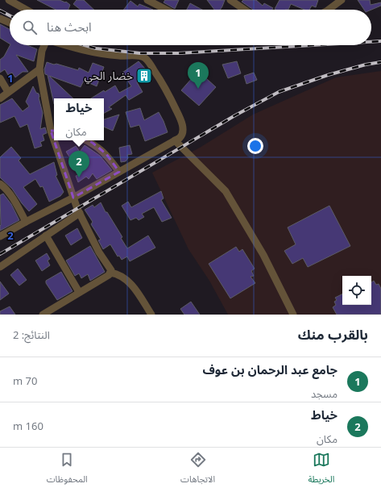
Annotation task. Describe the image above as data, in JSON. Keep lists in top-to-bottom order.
{
  "places": {
    "building": ["خضار الحي"]
  },
  "page": {
    "search": "ابحث هنا",
    "pins": ["1", "2"],
    "popup": ["خياط", "مكان"],
    "heading": ["بالقرب منك", "النتائج: 2"],
    "list": [
      {
        "mark": "1",
        "name": "جامع عبد الرحمان بن عوف",
        "note": "مسجد",
        "value": "70 m"
      },
      {
        "mark": "2",
        "name": "خياط",
        "note": "مكان",
        "value": "160 m"
      }
    ],
    "nav": ["الخريطة", "الاتجاهات", "المحفوظات"]
  },
  "grid": {
    "rows": ["1", "2"]
  }
}
